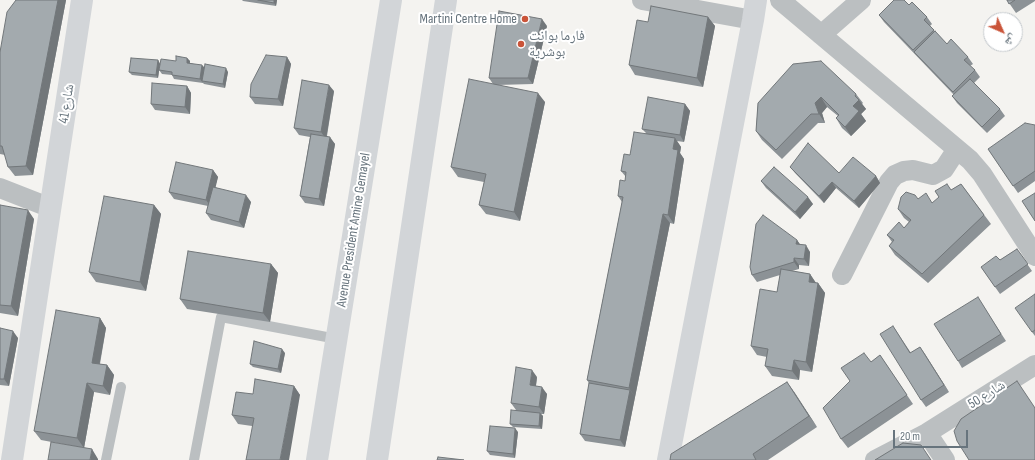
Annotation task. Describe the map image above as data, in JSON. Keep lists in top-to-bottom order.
{
  "streets": {
    "main road": ["شارع 41", "Avenue President Amine Gemayel"],
    "street": ["شارع 50"]
  },
  "places": ["Martini Centre Home", "فارما بوانت بوشرية"],
  "scale_bar": "20 m",
  "north": "bottom right"
}
